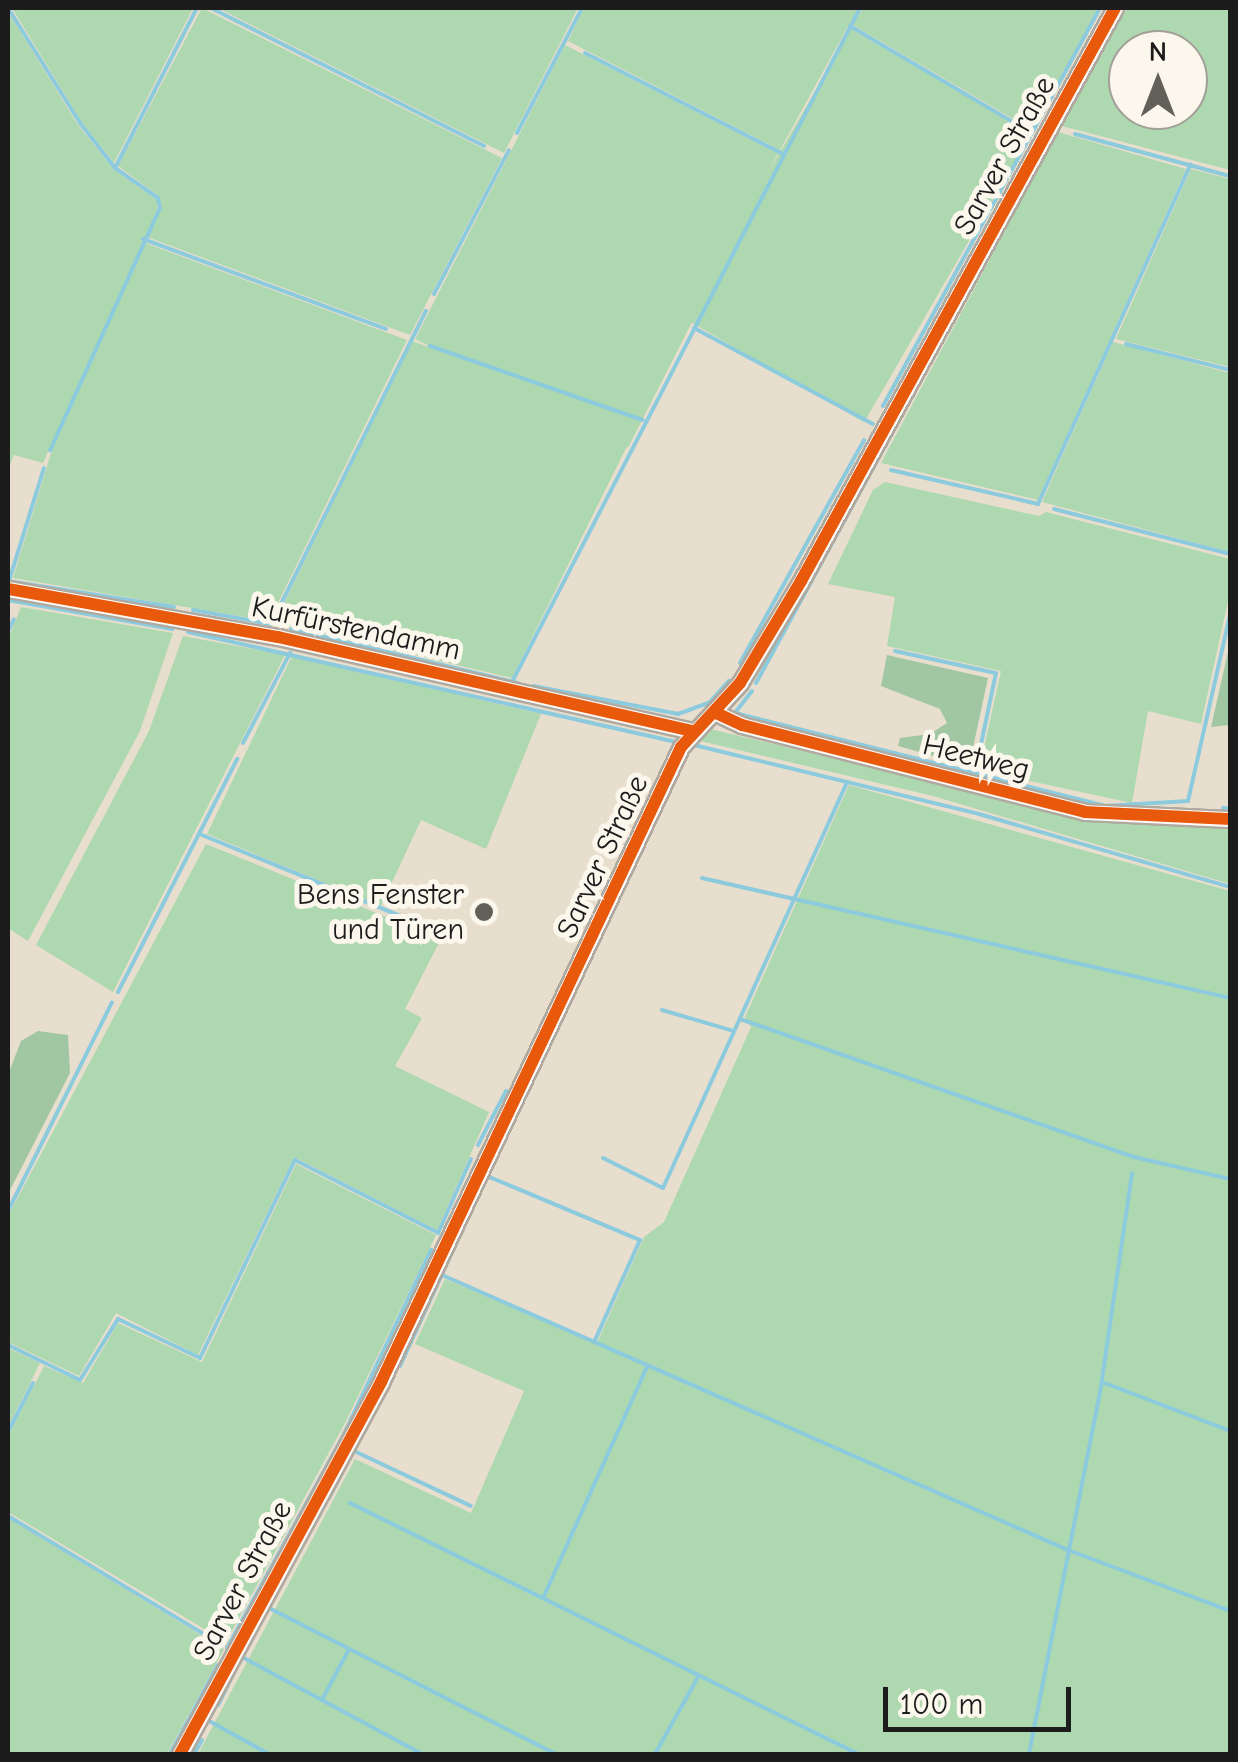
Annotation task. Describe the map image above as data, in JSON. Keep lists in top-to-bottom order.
{
  "streets": {
    "street": ["Sarver Straße", "Kurfürstendamm", "Heetweg"]
  },
  "crossings": [
    ["Sarver Straße", "Kurfürstendamm"],
    ["Sarver Straße", "Heetweg"]
  ],
  "places": ["Bens Fenster und Türen"],
  "scale_bar": "100 m",
  "north": "top"
}
